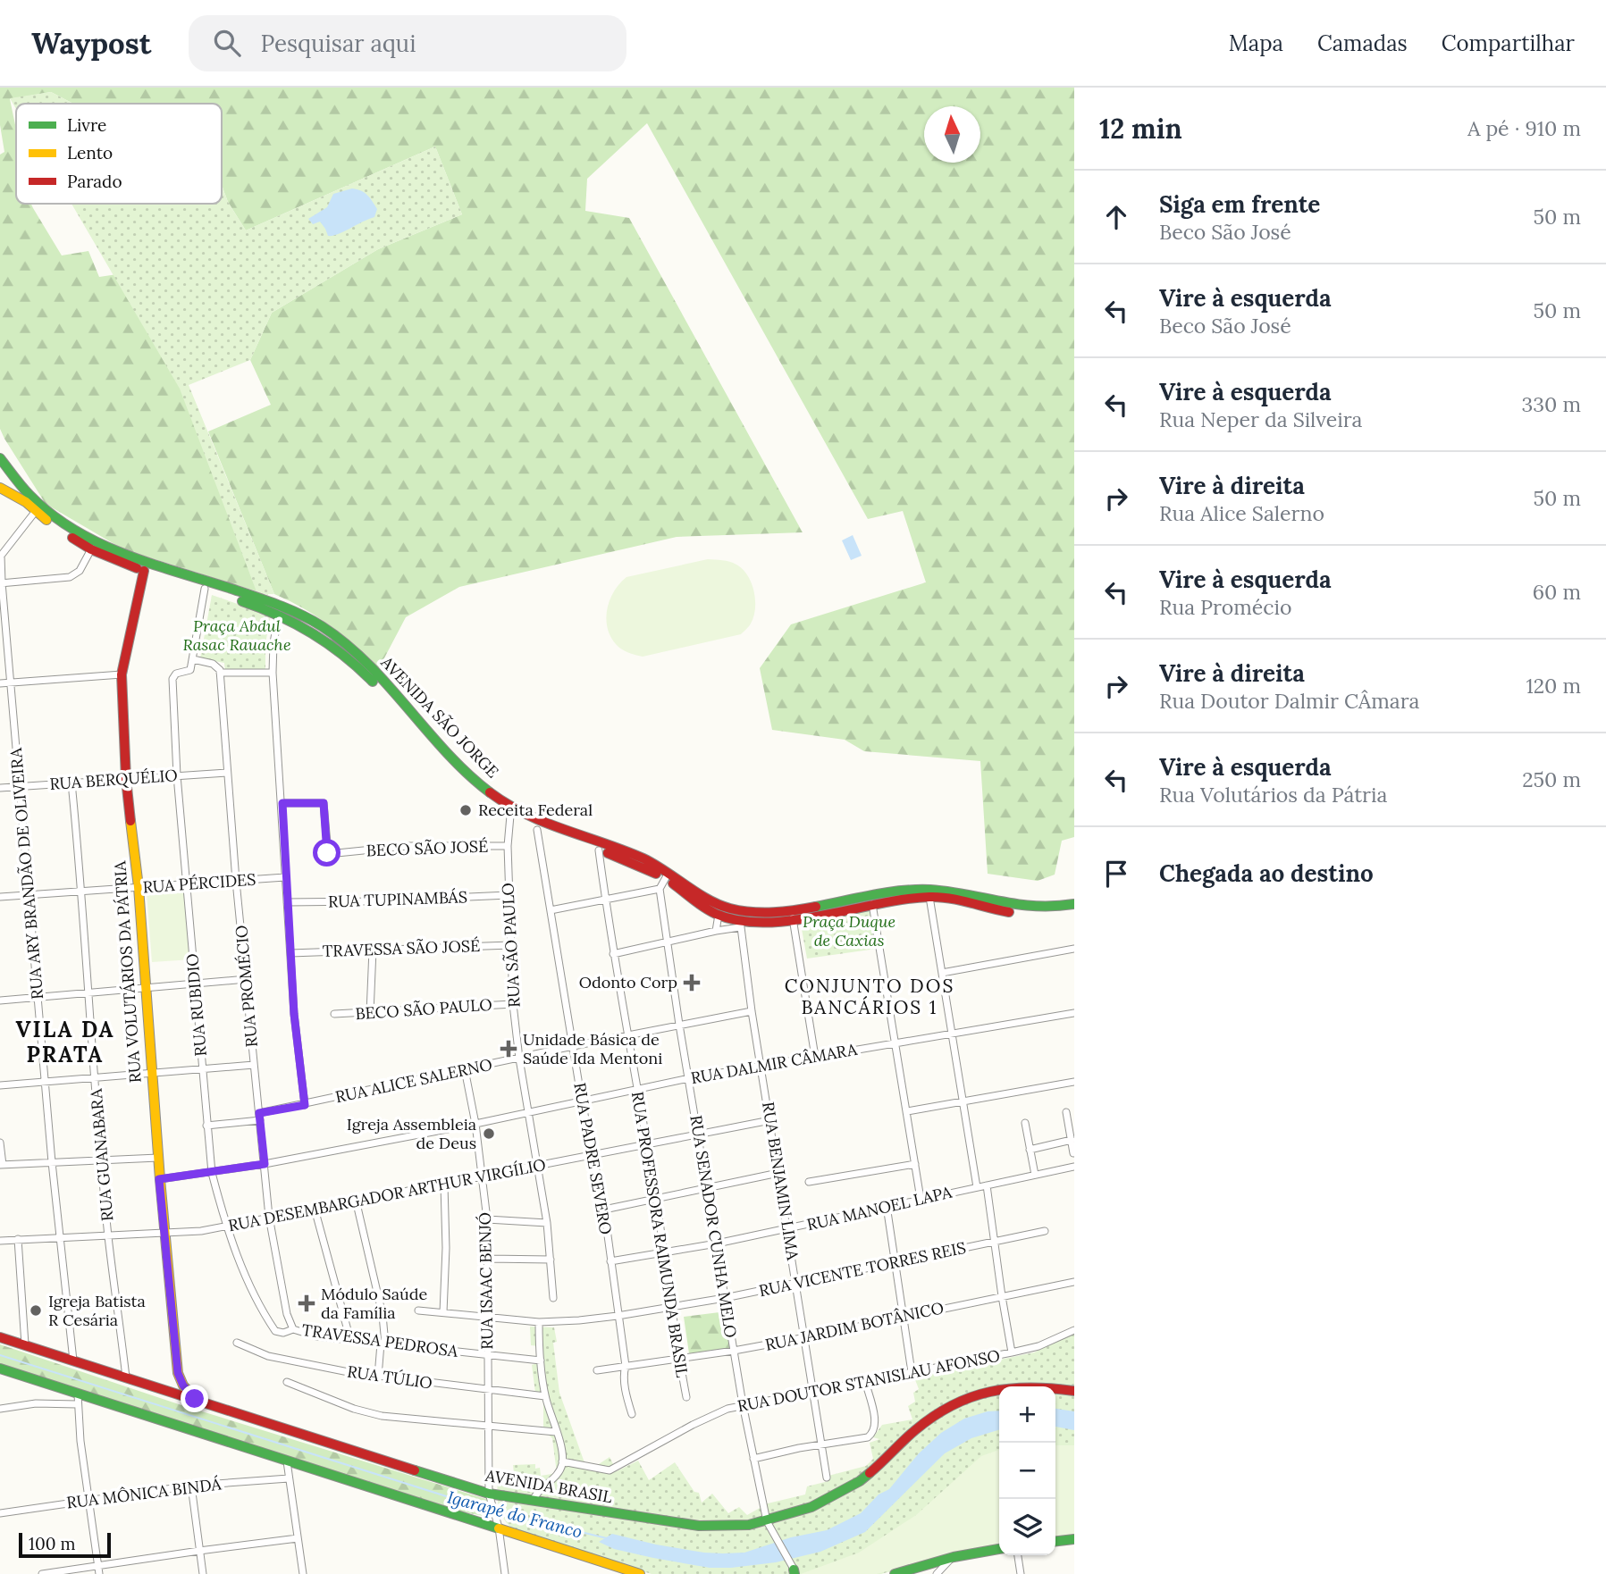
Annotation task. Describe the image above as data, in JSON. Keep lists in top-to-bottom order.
{
  "streets": {
    "main road": ["AVENIDA SÃO JORGE", "RUA VOLUTÁRIOS DA PÁTRIA", "AVENIDA BRASIL"],
    "street": [
      "RUA BERQUÉLIO",
      "BECO SÃO JOSÉ",
      "RUA ARY BRANDÃO DE OLIVEIRA",
      "RUA PÉRCIDES",
      "RUA TUPINAMBÁS",
      "RUA SÃO PAULO",
      "TRAVESSA SÃO JOSÉ",
      "RUA PROMÉCIO",
      "RUA RUBIDIO",
      "BECO SÃO PAULO",
      "RUA DALMIR CÂMARA",
      "RUA ALICE SALERNO",
      "RUA GUANABARA",
      "RUA PADRE SEVERO",
      "RUA BENJAMIN LIMA",
      "RUA DESEMBARGADOR ARTHUR VIRGÍLIO",
      "RUA MANOEL LAPA",
      "RUA SENADOR CUNHA MELO",
      "RUA PROFESSORA RAIMUNDA BRASIL",
      "RUA VICENTE TORRES REIS",
      "RUA ISAAC BENJÓ",
      "RUA JARDIM BOTÂNICO",
      "TRAVESSA PEDROSA",
      "RUA TÚLIO",
      "RUA DOUTOR STANISLAU AFONSO",
      "RUA MÔNICA BINDÁ"
    ]
  },
  "crossings": [
    ["AVENIDA SÃO JORGE", "RUA ARY BRANDÃO DE OLIVEIRA"],
    ["AVENIDA SÃO JORGE", "RUA SÃO PAULO"],
    ["AVENIDA SÃO JORGE", "RUA VOLUTÁRIOS DA PÁTRIA"],
    ["AVENIDA SÃO JORGE", "RUA PADRE SEVERO"],
    ["AVENIDA SÃO JORGE", "RUA BENJAMIN LIMA"],
    ["AVENIDA SÃO JORGE", "RUA PROFESSORA RAIMUNDA BRASIL"],
    ["RUA BERQUÉLIO", "RUA ARY BRANDÃO DE OLIVEIRA"],
    ["RUA BERQUÉLIO", "RUA VOLUTÁRIOS DA PÁTRIA"],
    ["RUA BERQUÉLIO", "RUA PROMÉCIO"],
    ["RUA BERQUÉLIO", "RUA RUBIDIO"],
    ["RUA BERQUÉLIO", "RUA GUANABARA"],
    ["BECO SÃO JOSÉ", "RUA SÃO PAULO"],
    ["RUA ARY BRANDÃO DE OLIVEIRA", "RUA PÉRCIDES"],
    ["RUA ARY BRANDÃO DE OLIVEIRA", "RUA DESEMBARGADOR ARTHUR VIRGÍLIO"],
    ["RUA ARY BRANDÃO DE OLIVEIRA", "AVENIDA BRASIL"],
    ["RUA PÉRCIDES", "RUA VOLUTÁRIOS DA PÁTRIA"],
    ["RUA PÉRCIDES", "RUA PROMÉCIO"],
    ["RUA PÉRCIDES", "RUA RUBIDIO"],
    ["RUA PÉRCIDES", "RUA GUANABARA"],
    ["RUA TUPINAMBÁS", "RUA SÃO PAULO"],
    ["RUA SÃO PAULO", "TRAVESSA SÃO JOSÉ"],
    ["RUA SÃO PAULO", "BECO SÃO PAULO"],
    ["RUA SÃO PAULO", "RUA DALMIR CÂMARA"],
    ["RUA SÃO PAULO", "RUA ALICE SALERNO"],
    ["RUA SÃO PAULO", "RUA DESEMBARGADOR ARTHUR VIRGÍLIO"],
    ["RUA VOLUTÁRIOS DA PÁTRIA", "RUA DALMIR CÂMARA"],
    ["RUA VOLUTÁRIOS DA PÁTRIA", "RUA DESEMBARGADOR ARTHUR VIRGÍLIO"],
    ["RUA VOLUTÁRIOS DA PÁTRIA", "AVENIDA BRASIL"],
    ["RUA PROMÉCIO", "RUA RUBIDIO"],
    ["RUA PROMÉCIO", "RUA DALMIR CÂMARA"],
    ["RUA PROMÉCIO", "RUA ALICE SALERNO"],
    ["RUA PROMÉCIO", "RUA DESEMBARGADOR ARTHUR VIRGÍLIO"],
    ["RUA PROMÉCIO", "TRAVESSA PEDROSA"],
    ["RUA RUBIDIO", "RUA DALMIR CÂMARA"],
    ["RUA RUBIDIO", "RUA ALICE SALERNO"],
    ["RUA RUBIDIO", "RUA DESEMBARGADOR ARTHUR VIRGÍLIO"],
    ["RUA RUBIDIO", "TRAVESSA PEDROSA"],
    ["RUA DALMIR CÂMARA", "RUA PADRE SEVERO"],
    ["RUA DALMIR CÂMARA", "RUA BENJAMIN LIMA"],
    ["RUA DALMIR CÂMARA", "RUA SENADOR CUNHA MELO"],
    ["RUA DALMIR CÂMARA", "RUA PROFESSORA RAIMUNDA BRASIL"],
    ["RUA DALMIR CÂMARA", "RUA ISAAC BENJÓ"],
    ["RUA ALICE SALERNO", "RUA PADRE SEVERO"],
    ["RUA ALICE SALERNO", "RUA BENJAMIN LIMA"],
    ["RUA ALICE SALERNO", "RUA SENADOR CUNHA MELO"],
    ["RUA ALICE SALERNO", "RUA PROFESSORA RAIMUNDA BRASIL"],
    ["RUA ALICE SALERNO", "RUA ISAAC BENJÓ"],
    ["RUA GUANABARA", "RUA DESEMBARGADOR ARTHUR VIRGÍLIO"],
    ["RUA GUANABARA", "AVENIDA BRASIL"],
    ["RUA PADRE SEVERO", "RUA DESEMBARGADOR ARTHUR VIRGÍLIO"],
    ["RUA PADRE SEVERO", "RUA MANOEL LAPA"],
    ["RUA PADRE SEVERO", "RUA VICENTE TORRES REIS"],
    ["RUA PADRE SEVERO", "RUA JARDIM BOTÂNICO"],
    ["RUA BENJAMIN LIMA", "RUA DESEMBARGADOR ARTHUR VIRGÍLIO"],
    ["RUA BENJAMIN LIMA", "RUA MANOEL LAPA"],
    ["RUA BENJAMIN LIMA", "RUA VICENTE TORRES REIS"],
    ["RUA BENJAMIN LIMA", "RUA JARDIM BOTÂNICO"],
    ["RUA BENJAMIN LIMA", "RUA DOUTOR STANISLAU AFONSO"],
    ["RUA DESEMBARGADOR ARTHUR VIRGÍLIO", "RUA SENADOR CUNHA MELO"],
    ["RUA DESEMBARGADOR ARTHUR VIRGÍLIO", "RUA PROFESSORA RAIMUNDA BRASIL"],
    ["RUA DESEMBARGADOR ARTHUR VIRGÍLIO", "RUA ISAAC BENJÓ"],
    ["RUA MANOEL LAPA", "RUA SENADOR CUNHA MELO"],
    ["RUA MANOEL LAPA", "RUA PROFESSORA RAIMUNDA BRASIL"],
    ["RUA SENADOR CUNHA MELO", "RUA VICENTE TORRES REIS"],
    ["RUA SENADOR CUNHA MELO", "RUA JARDIM BOTÂNICO"],
    ["RUA SENADOR CUNHA MELO", "RUA DOUTOR STANISLAU AFONSO"],
    ["RUA SENADOR CUNHA MELO", "AVENIDA BRASIL"],
    ["RUA PROFESSORA RAIMUNDA BRASIL", "RUA VICENTE TORRES REIS"],
    ["RUA PROFESSORA RAIMUNDA BRASIL", "RUA JARDIM BOTÂNICO"],
    ["RUA VICENTE TORRES REIS", "RUA ISAAC BENJÓ"],
    ["RUA ISAAC BENJÓ", "TRAVESSA PEDROSA"],
    ["RUA ISAAC BENJÓ", "RUA TÚLIO"],
    ["RUA ISAAC BENJÓ", "AVENIDA BRASIL"]
  ],
  "districts": ["CONJUNTO DOS BANCÁRIOS 1", "VILA DA PRATA"],
  "water": ["Igarapé do Franco"],
  "parks": ["Praça Abdul Rasac Rauache", "Praça Duque de Caxias"],
  "places": {
    "other": ["Receita Federal", "Igreja Assembleia de Deus", "Igreja Batista R Cesária"],
    "health": ["Odonto Corp", "Unidade Básica de Saúde Ida Mentoni", "Módulo Saúde da Família"]
  },
  "legend": ["Livre", "Lento", "Parado"],
  "scale_bar": "100 m",
  "north": "top",
  "page": {
    "header": "Waypost",
    "search": "Pesquisar aqui",
    "nav": ["Mapa", "Camadas", "Compartilhar"],
    "heading": ["12 min", "A pé · 910 m"],
    "list": [
      ["Siga em frente", "Beco São José", "50 m"],
      ["Vire à esquerda", "Beco São José", "50 m"],
      ["Vire à esquerda", "Rua Neper da Silveira", "330 m"],
      ["Vire à direita", "Rua Alice Salerno", "50 m"],
      ["Vire à esquerda", "Rua Promécio", "60 m"],
      ["Vire à direita", "Rua Doutor Dalmir CÂmara", "120 m"],
      ["Vire à esquerda", "Rua Volutários da Pátria", "250 m"],
      "Chegada ao destino"
    ],
    "map_buttons": ["+", "−"],
    "scale": "100 m"
  }
}
